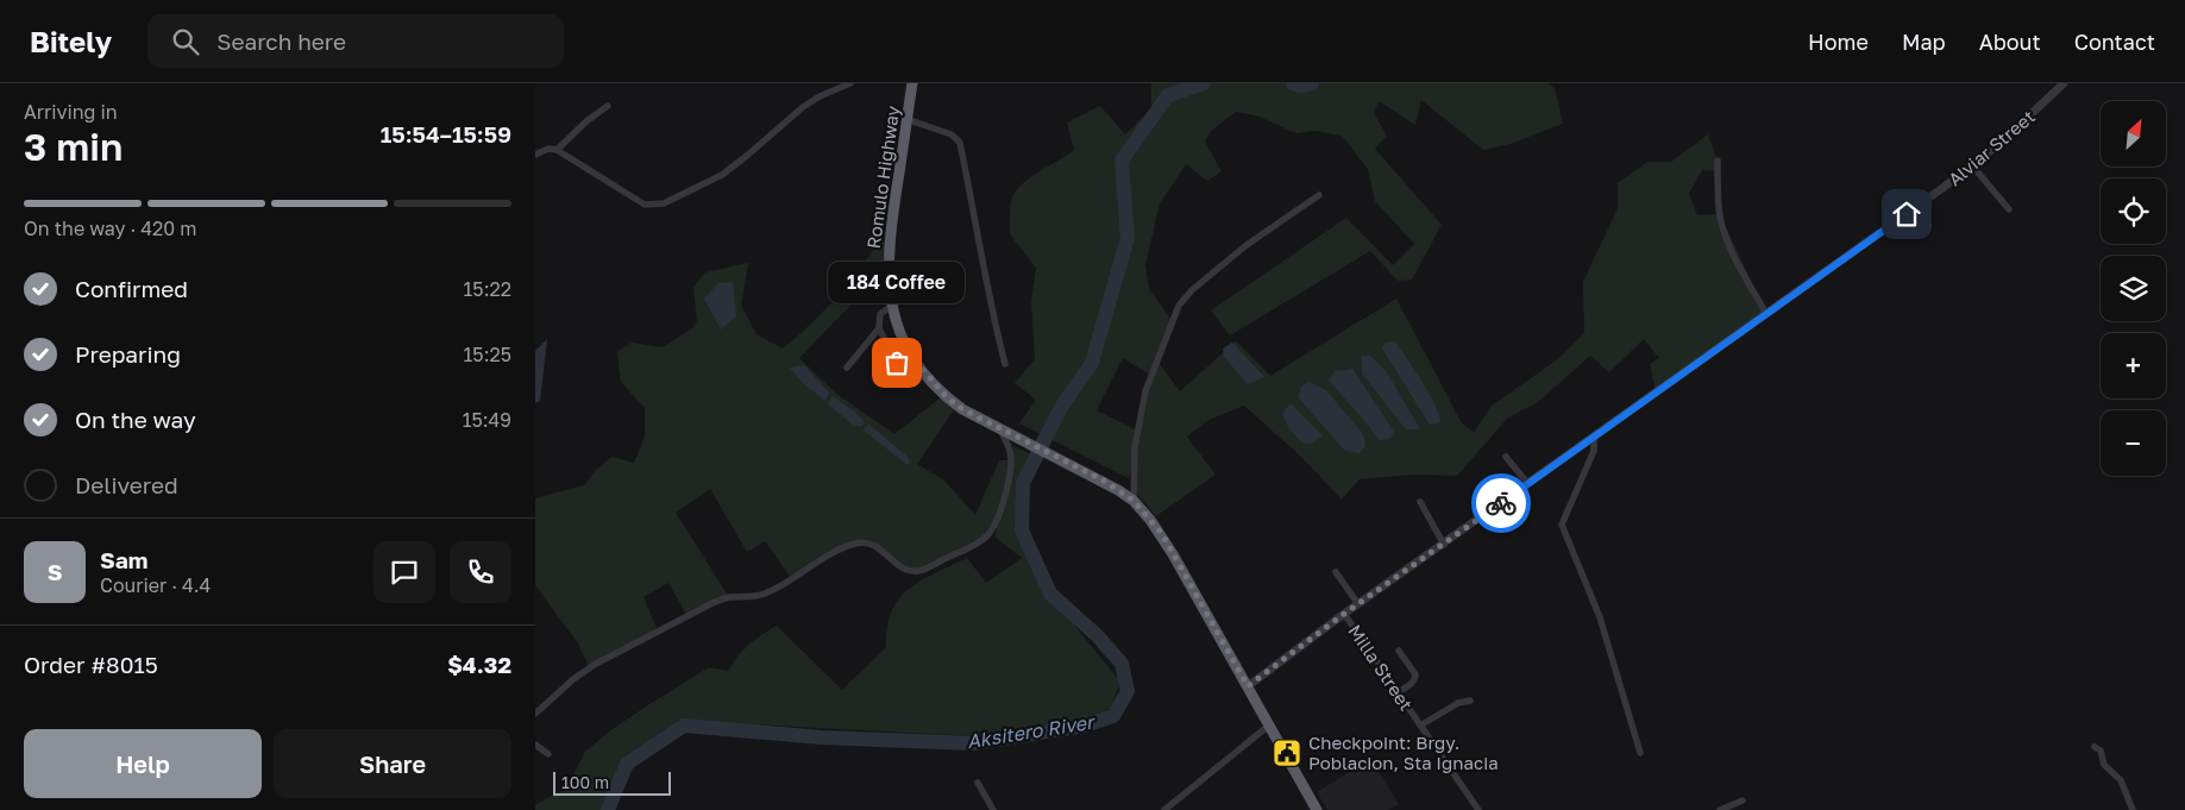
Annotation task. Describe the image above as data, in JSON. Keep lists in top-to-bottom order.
{
  "streets": {
    "highway": ["Romulo Highway"],
    "street": ["Alviar Street", "Milla Street"]
  },
  "crossings": [
    ["Alviar Street", "Romulo Highway"],
    ["Alviar Street", "Milla Street"]
  ],
  "water": ["Aksitero River"],
  "places": {
    "other": ["184 Coffee"],
    "public building": ["Checkpoint: Brgy. Poblacion, Sta Ignacia"]
  },
  "scale_bar": "100 m",
  "north": "top right",
  "page": {
    "header": "Bitely",
    "search": "Search here",
    "nav": [
      "Home",
      "Map",
      "About",
      "Contact"
    ],
    "heading": ["3 min", "Arriving in", "15:54–15:59"],
    "panel": [
      "Sam",
      "Courier · 4.4",
      "Order #8015",
      "$4.32"
    ],
    "map_buttons": ["+", "−"],
    "bar": "On the way · 420 m",
    "list": [
      ["Confirmed", "15:22"],
      ["Preparing", "15:25"],
      ["On the way", "15:49"],
      "Delivered"
    ],
    "bubble": "184 Coffee",
    "round": "S",
    "buttons": ["Help", "Share"],
    "scale": "100 m"
  }
}
